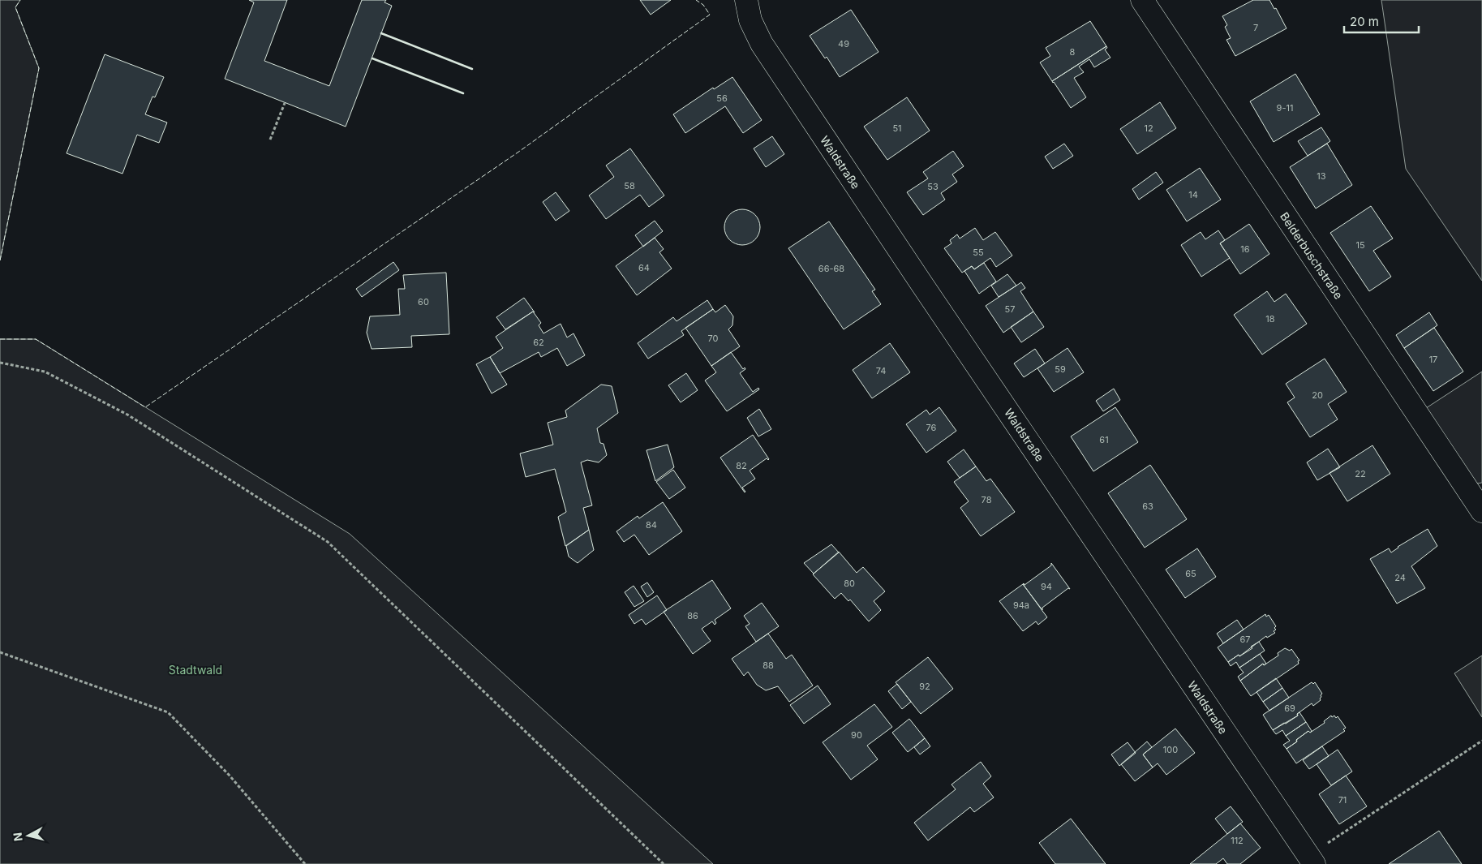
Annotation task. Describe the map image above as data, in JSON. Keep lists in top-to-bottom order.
{
  "streets": {
    "street": ["Waldstraße", "Belderbuschstraße"]
  },
  "parks": ["Stadtwald"],
  "house_numbers": [
    "7",
    "49",
    "8",
    "56",
    "9-11",
    "51",
    "12",
    "13",
    "58",
    "53",
    "14",
    "15",
    "16",
    "55",
    "64",
    "66-68",
    "60",
    "57",
    "18",
    "70",
    "62",
    "17",
    "59",
    "74",
    "20",
    "76",
    "61",
    "82",
    "22",
    "78",
    "63",
    "84",
    "65",
    "24",
    "80",
    "94",
    "94a",
    "86",
    "67",
    "88",
    "92",
    "69",
    "90",
    "100",
    "71",
    "112"
  ],
  "scale_bar": "20 m",
  "north": "left"
}
